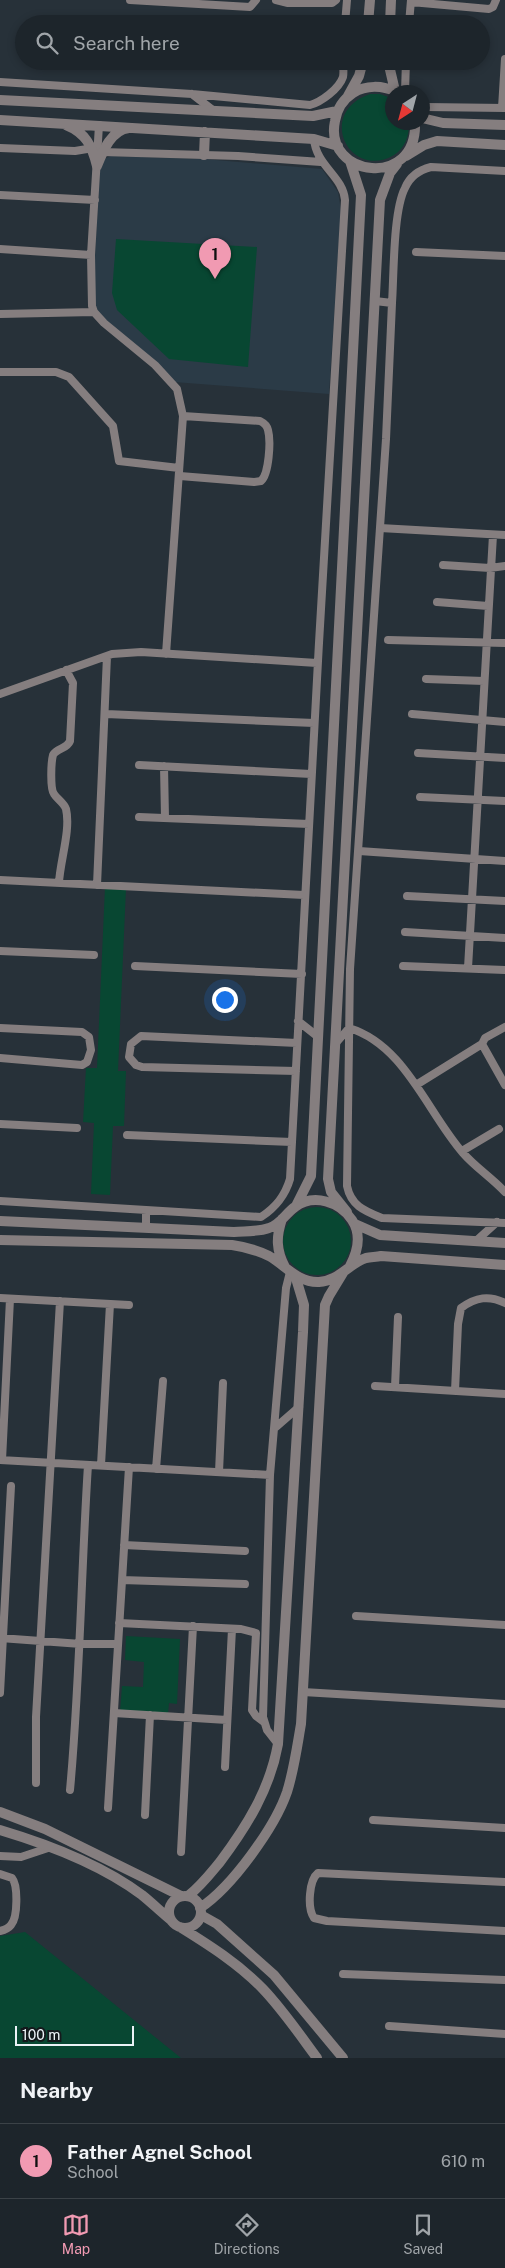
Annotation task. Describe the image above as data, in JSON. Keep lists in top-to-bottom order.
{
  "scale_bar": "100 m",
  "north": "bottom left",
  "page": {
    "search": "Search here",
    "pins": "1",
    "scale": "100 m",
    "heading": "Nearby",
    "list": [
      {
        "mark": "1",
        "name": "Father Agnel School",
        "note": "School",
        "value": "610 m"
      }
    ],
    "nav": ["Map", "Directions", "Saved"]
  }
}
